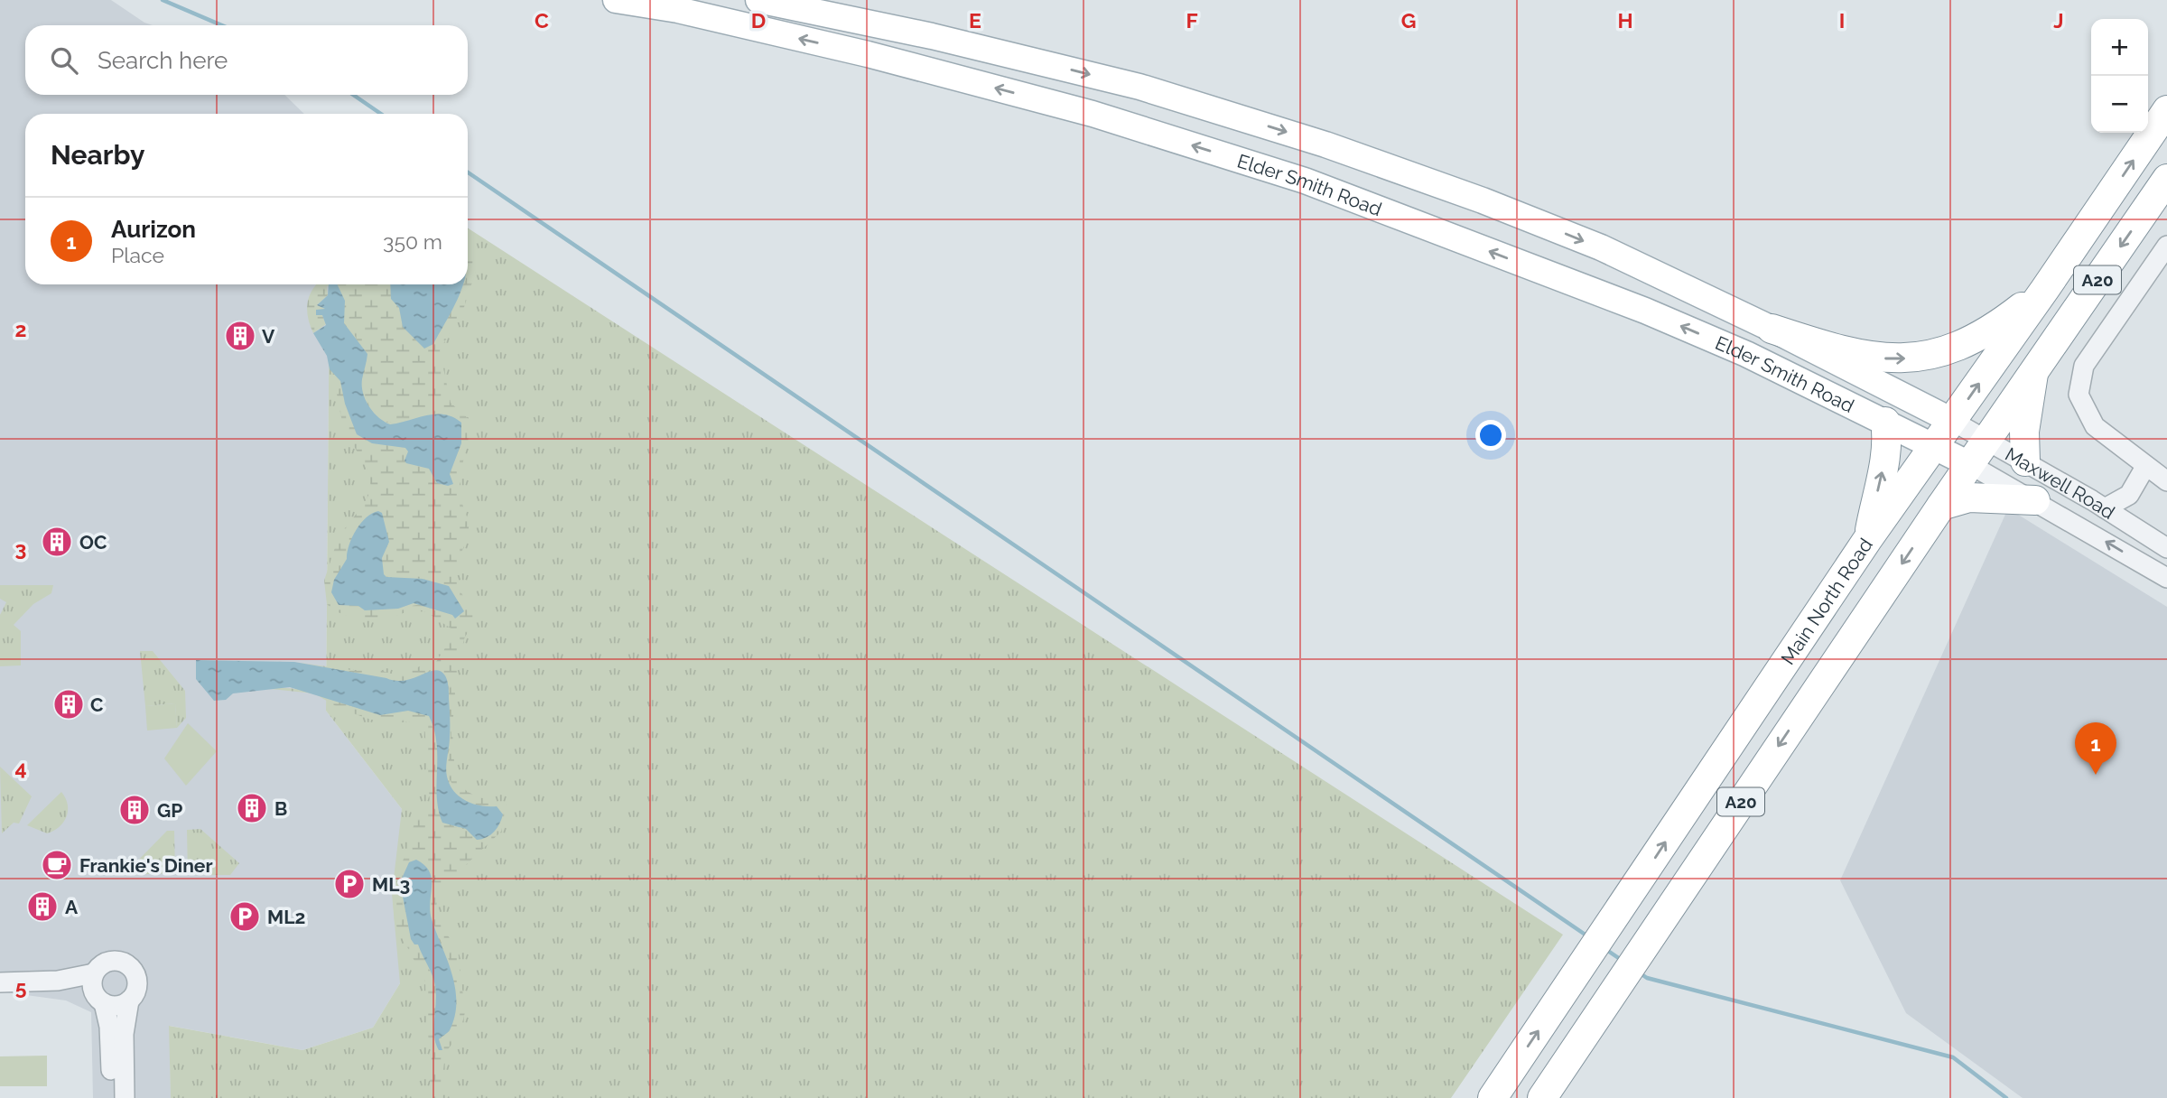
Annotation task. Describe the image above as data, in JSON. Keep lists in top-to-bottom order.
{
  "streets": {
    "highway": ["A20", "Main North Road"],
    "main road": ["Elder Smith Road"],
    "street": ["Maxwell Road"]
  },
  "crossings": [
    ["Elder Smith Road", "A20"],
    ["Elder Smith Road", "Maxwell Road"],
    ["Elder Smith Road", "Main North Road"],
    ["A20", "Maxwell Road"],
    ["Maxwell Road", "Main North Road"]
  ],
  "places": {
    "building": [
      "V",
      "OC",
      "C",
      "B",
      "GP",
      "A"
    ],
    "cafe": ["Frankie's Diner"],
    "parking": ["ML3", "ML2"]
  },
  "page": {
    "map_buttons": ["+", "−"],
    "search": "Search here",
    "heading": "Nearby",
    "list": [
      {
        "mark": "1",
        "name": "Aurizon",
        "note": "Place",
        "value": "350 m"
      }
    ],
    "pins": "1"
  },
  "grid": {
    "columns": [
      "C",
      "D",
      "E",
      "F",
      "G",
      "H",
      "I",
      "J"
    ],
    "rows": [
      "2",
      "3",
      "4",
      "5"
    ]
  }
}
